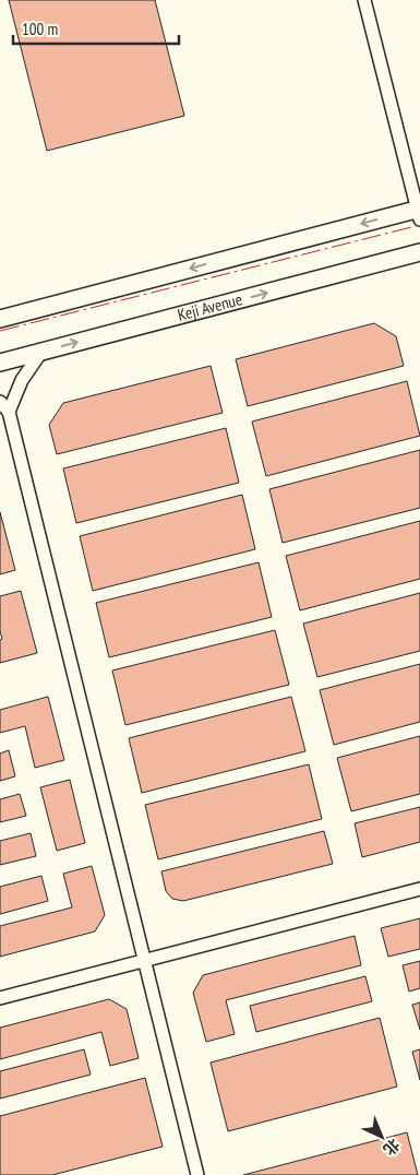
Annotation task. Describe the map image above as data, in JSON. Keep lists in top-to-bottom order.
{
  "streets": {
    "main road": ["Keji Avenue"]
  },
  "scale_bar": "100 m",
  "north": "bottom right"
}
